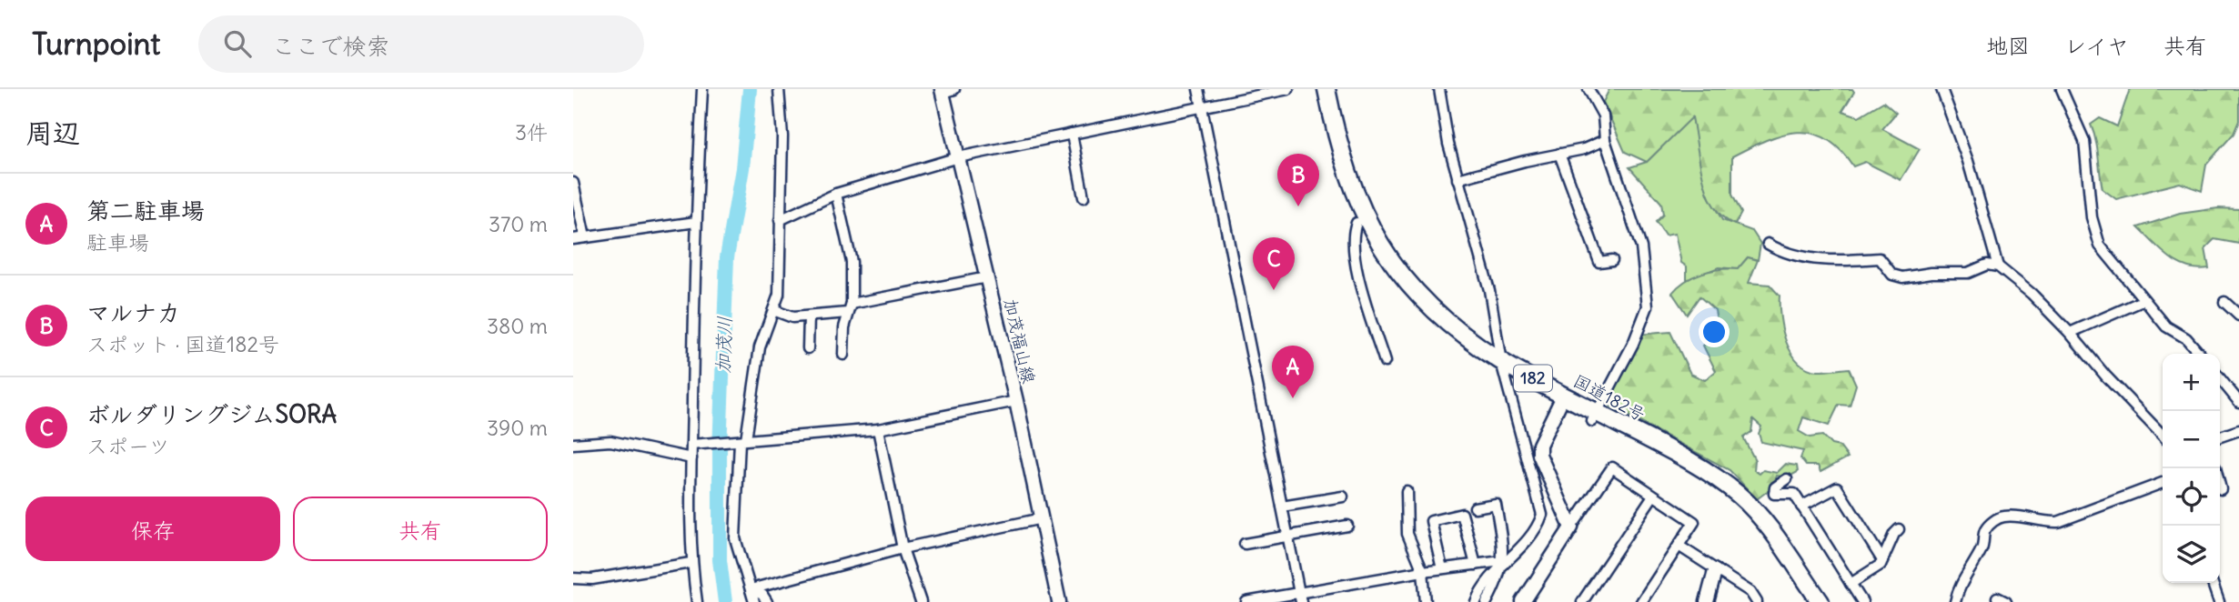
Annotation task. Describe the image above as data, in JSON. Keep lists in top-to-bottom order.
{
  "streets": {
    "highway": ["182", "国道182号"],
    "main road": ["加茂福山線"]
  },
  "water": ["加茂川"],
  "page": {
    "header": "Turnpoint",
    "search": "ここで検索",
    "nav": ["地図", "レイヤ", "共有"],
    "heading": ["周辺", "3件"],
    "pins": ["B", "C", "A"],
    "list": [
      {
        "mark": "A",
        "name": "第二駐車場",
        "note": "駐車場",
        "value": "370 m"
      },
      {
        "mark": "B",
        "name": "マルナカ",
        "note": "スポット · 国道182号",
        "value": "380 m"
      },
      {
        "mark": "C",
        "name": "ボルダリングジムSORA",
        "note": "スポーツ",
        "value": "390 m"
      }
    ],
    "map_buttons": ["+", "−"],
    "buttons": ["保存", "共有"]
  }
}
